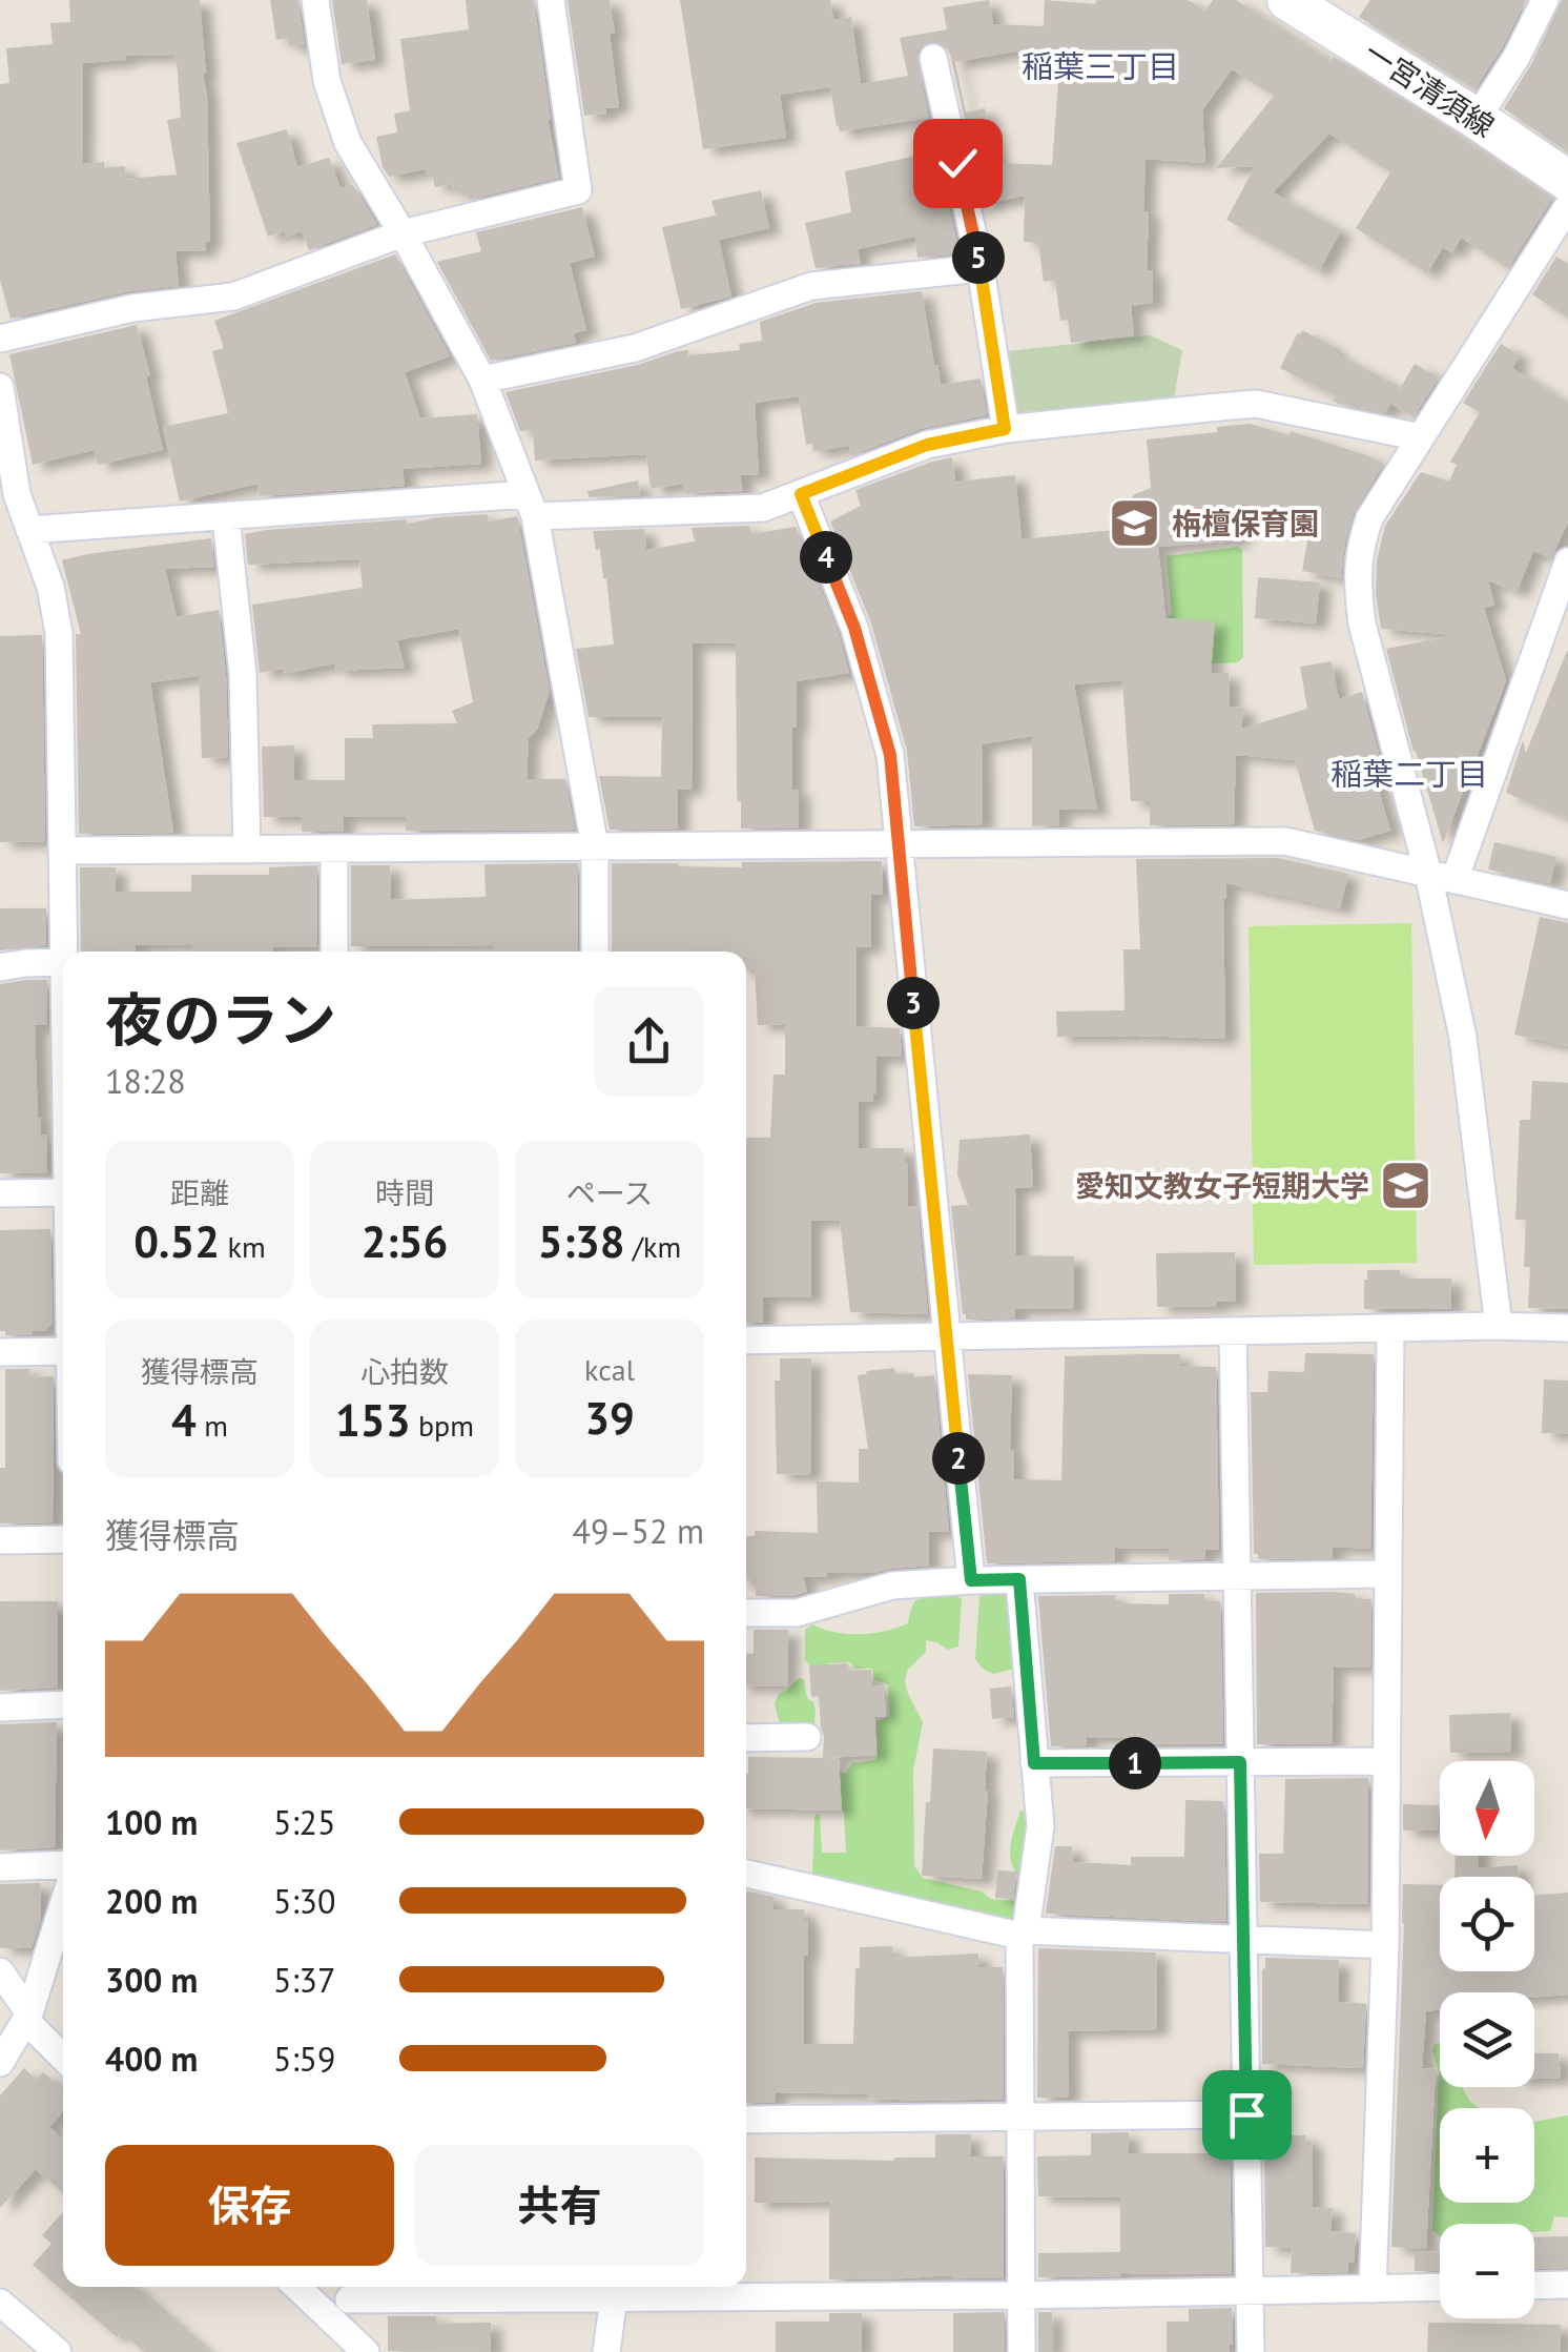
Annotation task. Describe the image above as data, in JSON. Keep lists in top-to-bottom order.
{
  "streets": {
    "main road": ["一宮清須線"]
  },
  "districts": ["稲葉三丁目", "稲葉二丁目"],
  "places": {
    "school or university": ["栴檀保育園", "愛知文教女子短期大学"]
  },
  "north": "bottom",
  "page": {
    "pins": [
      "5",
      "4",
      "3",
      "2",
      "1"
    ],
    "heading": ["夜のラン", "18:28"],
    "stats": [
      ["距離", "0.52 km"],
      ["時間", "2:56"],
      ["ペース", "5:38 /km"],
      ["獲得標高", "4 m"],
      ["心拍数", "153 bpm"],
      ["kcal", "39"]
    ],
    "chart": ["獲得標高", "49–52 m"],
    "map_buttons": ["+", "−"],
    "list": [
      {
        "name": "100 m",
        "note": "5:25"
      },
      {
        "name": "200 m",
        "note": "5:30"
      },
      {
        "name": "300 m",
        "note": "5:37"
      },
      {
        "name": "400 m",
        "note": "5:59"
      }
    ],
    "buttons": ["保存", "共有"]
  }
}
